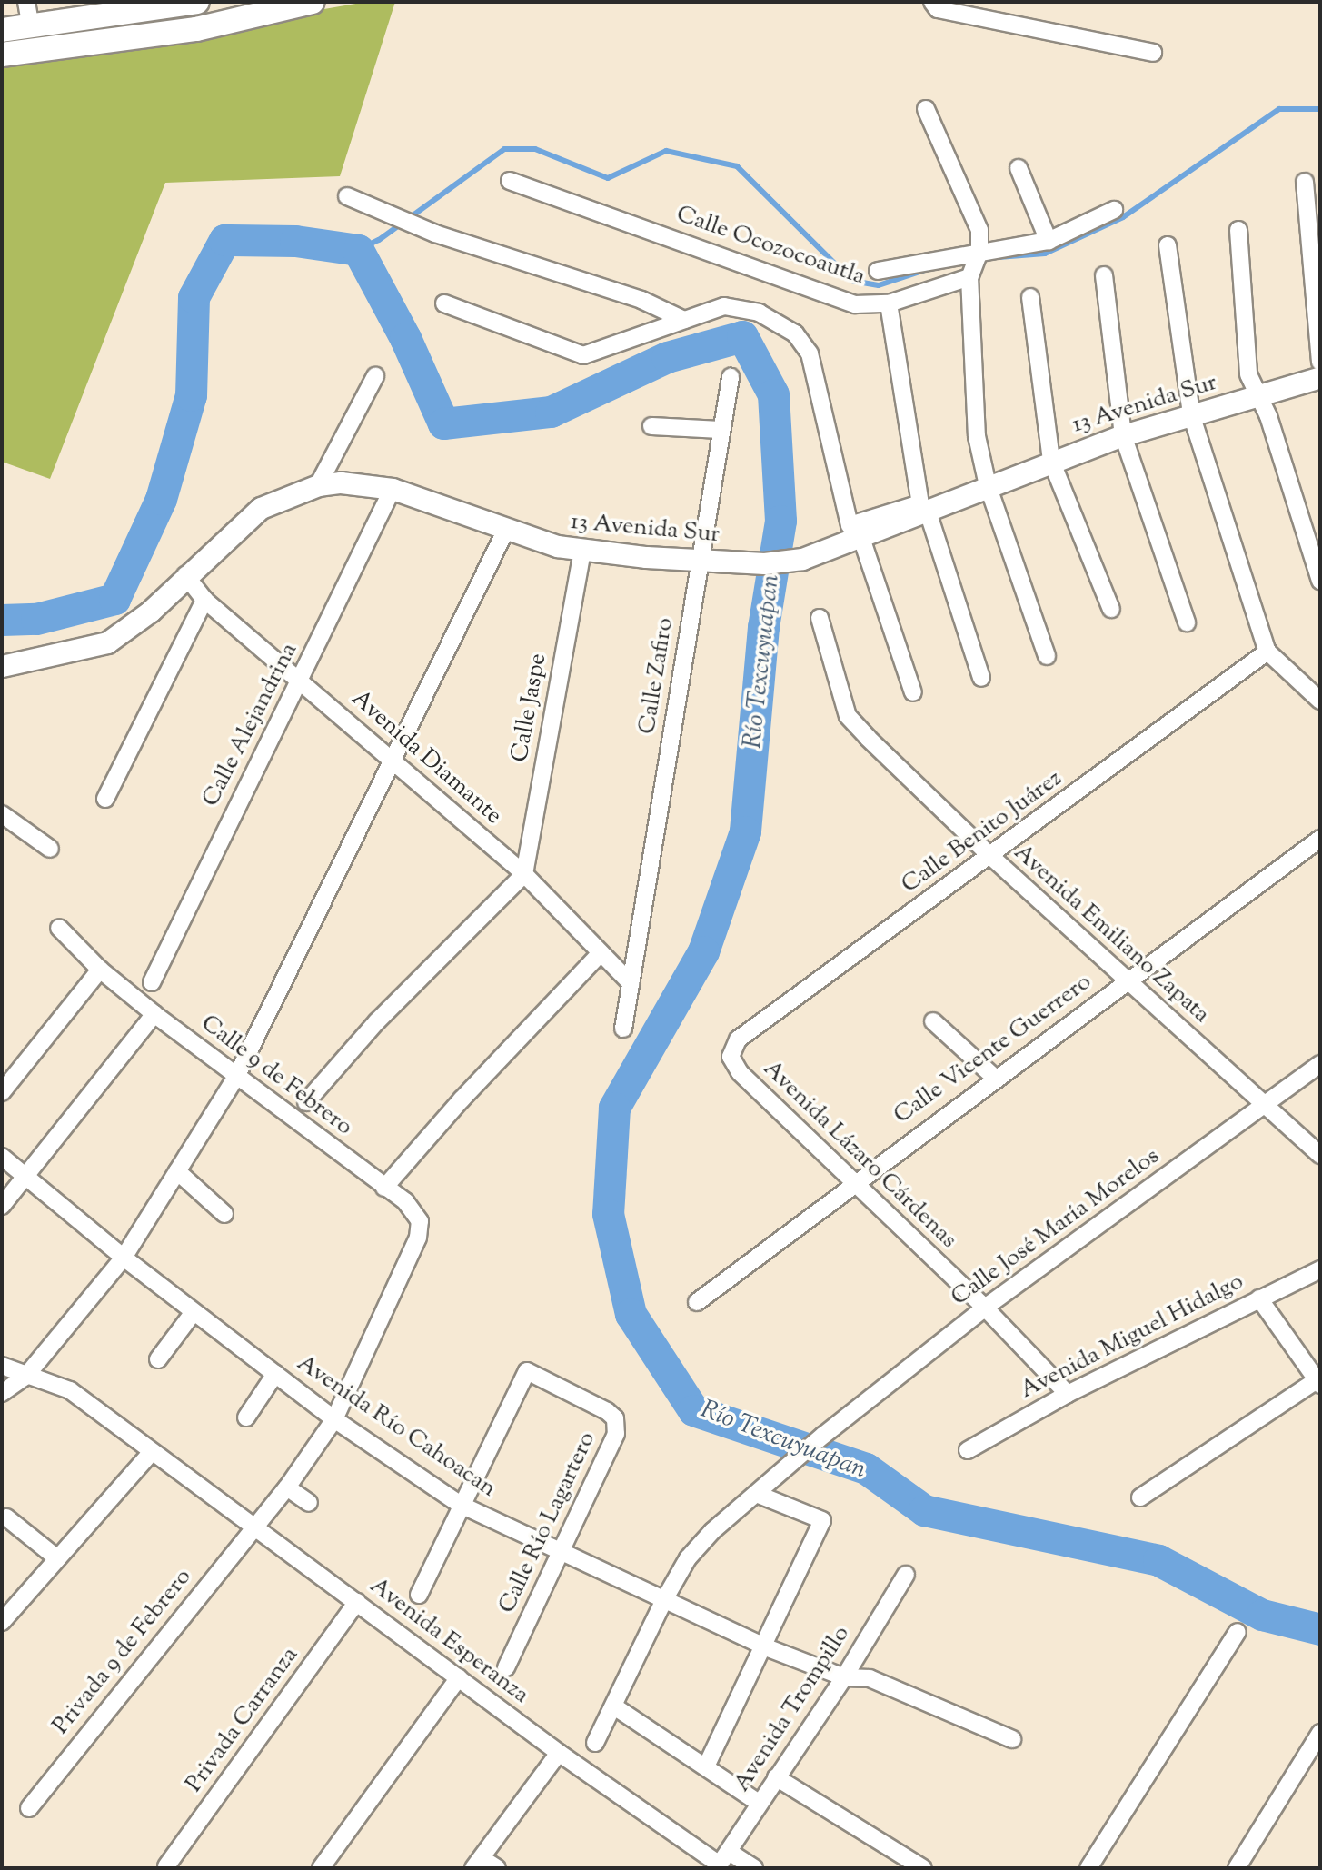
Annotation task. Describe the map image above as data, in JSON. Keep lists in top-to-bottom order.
{
  "streets": {
    "street": [
      "Calle Ocozocoautla",
      "13 Avenida Sur",
      "Calle Zafiro",
      "Calle Jaspe",
      "Calle Alejandrina",
      "Avenida Diamante",
      "Calle Benito Juárez",
      "Avenida Emiliano Zapata",
      "Calle Vicente Guerrero",
      "Calle 9 de Febrero",
      "Avenida Lázaro Cárdenas",
      "Calle José María Morelos",
      "Avenida Miguel Hidalgo",
      "Avenida Río Cahoacan",
      "Calle Río Lagartero",
      "Avenida Esperanza",
      "Privada 9 de Febrero",
      "Avenida Trompillo",
      "Privada Carranza"
    ]
  },
  "crossings": [
    ["Calle Ocozocoautla", "13 Avenida Sur"],
    ["13 Avenida Sur", "Calle Zafiro"],
    ["13 Avenida Sur", "Calle Jaspe"],
    ["13 Avenida Sur", "Calle Alejandrina"],
    ["13 Avenida Sur", "Avenida Diamante"],
    ["Calle Zafiro", "Avenida Diamante"],
    ["Calle Jaspe", "Avenida Diamante"],
    ["Calle Alejandrina", "Avenida Diamante"],
    ["Calle Benito Juárez", "Avenida Emiliano Zapata"],
    ["Calle Benito Juárez", "Avenida Lázaro Cárdenas"],
    ["Avenida Emiliano Zapata", "Calle Vicente Guerrero"],
    ["Avenida Emiliano Zapata", "Calle José María Morelos"],
    ["Calle Vicente Guerrero", "Avenida Lázaro Cárdenas"],
    ["Calle 9 de Febrero", "Privada 9 de Febrero"],
    ["Avenida Lázaro Cárdenas", "Calle José María Morelos"],
    ["Avenida Lázaro Cárdenas", "Avenida Miguel Hidalgo"],
    ["Calle José María Morelos", "Avenida Río Cahoacan"],
    ["Avenida Río Cahoacan", "Calle Río Lagartero"],
    ["Avenida Río Cahoacan", "Privada 9 de Febrero"],
    ["Avenida Río Cahoacan", "Avenida Trompillo"],
    ["Avenida Esperanza", "Privada 9 de Febrero"],
    ["Avenida Esperanza", "Avenida Trompillo"],
    ["Avenida Esperanza", "Privada Carranza"]
  ],
  "water": ["Río Texcuyuapan"]
}
